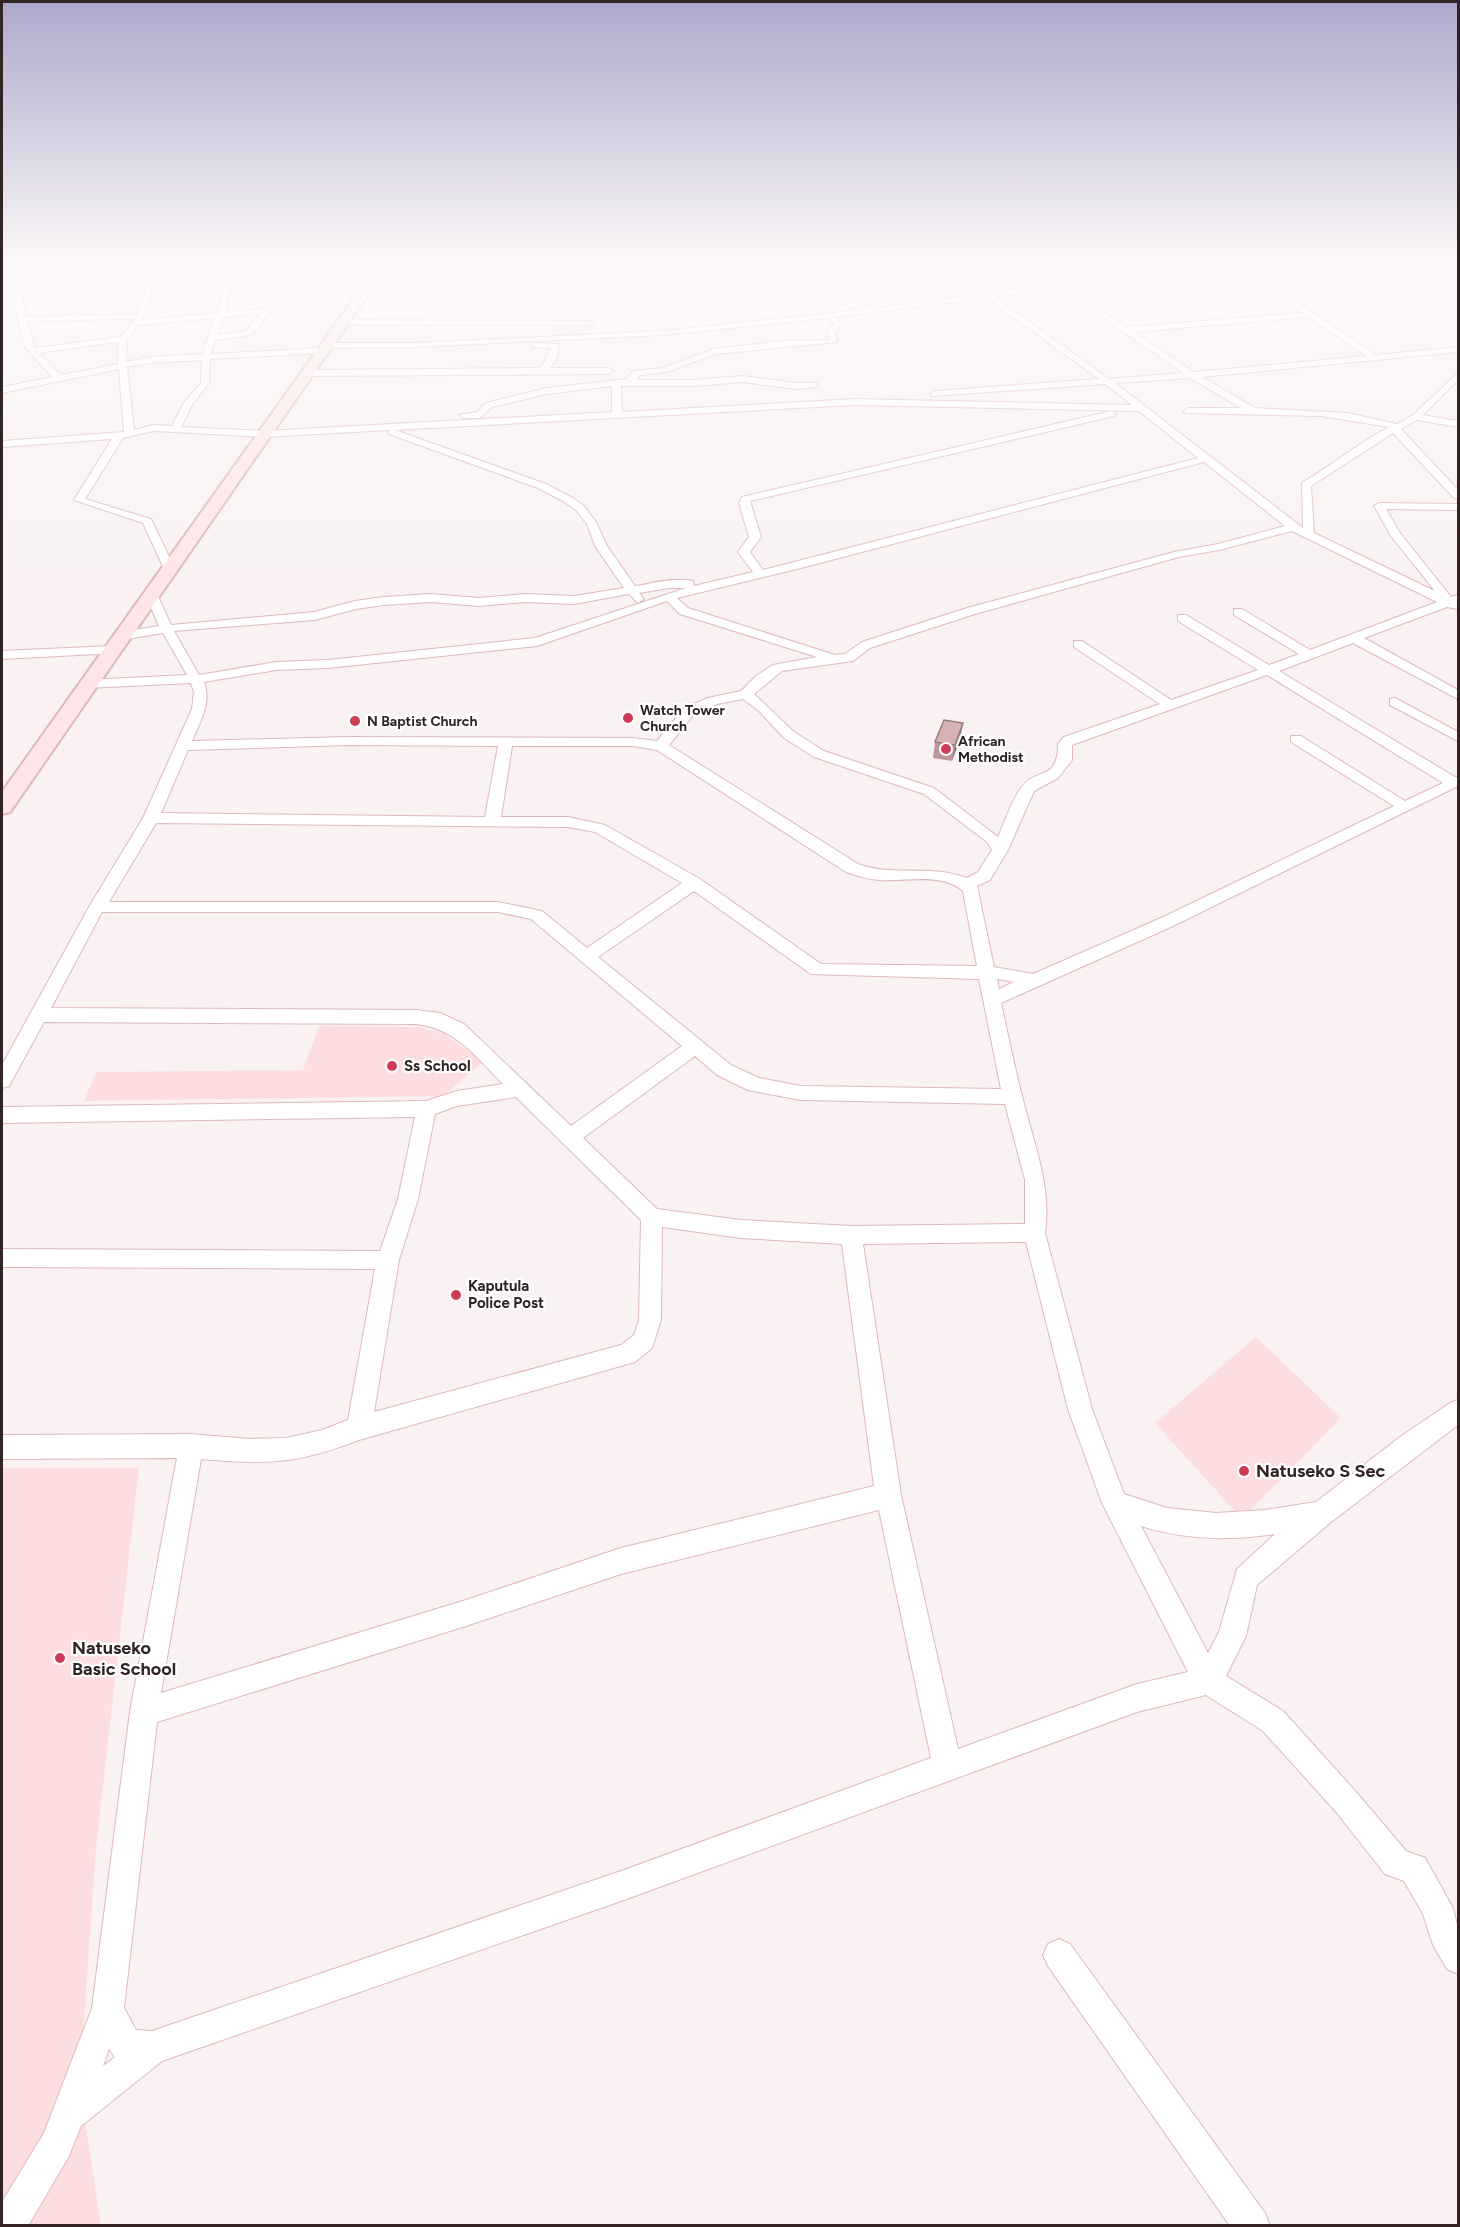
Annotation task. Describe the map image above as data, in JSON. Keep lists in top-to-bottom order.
{
  "places": [
    "Watch Tower Church",
    "N Baptist Church",
    "African Methodist",
    "Ss School",
    "Kaputula Police Post",
    "Natuseko S Sec",
    "Natuseko Basic School"
  ]
}
